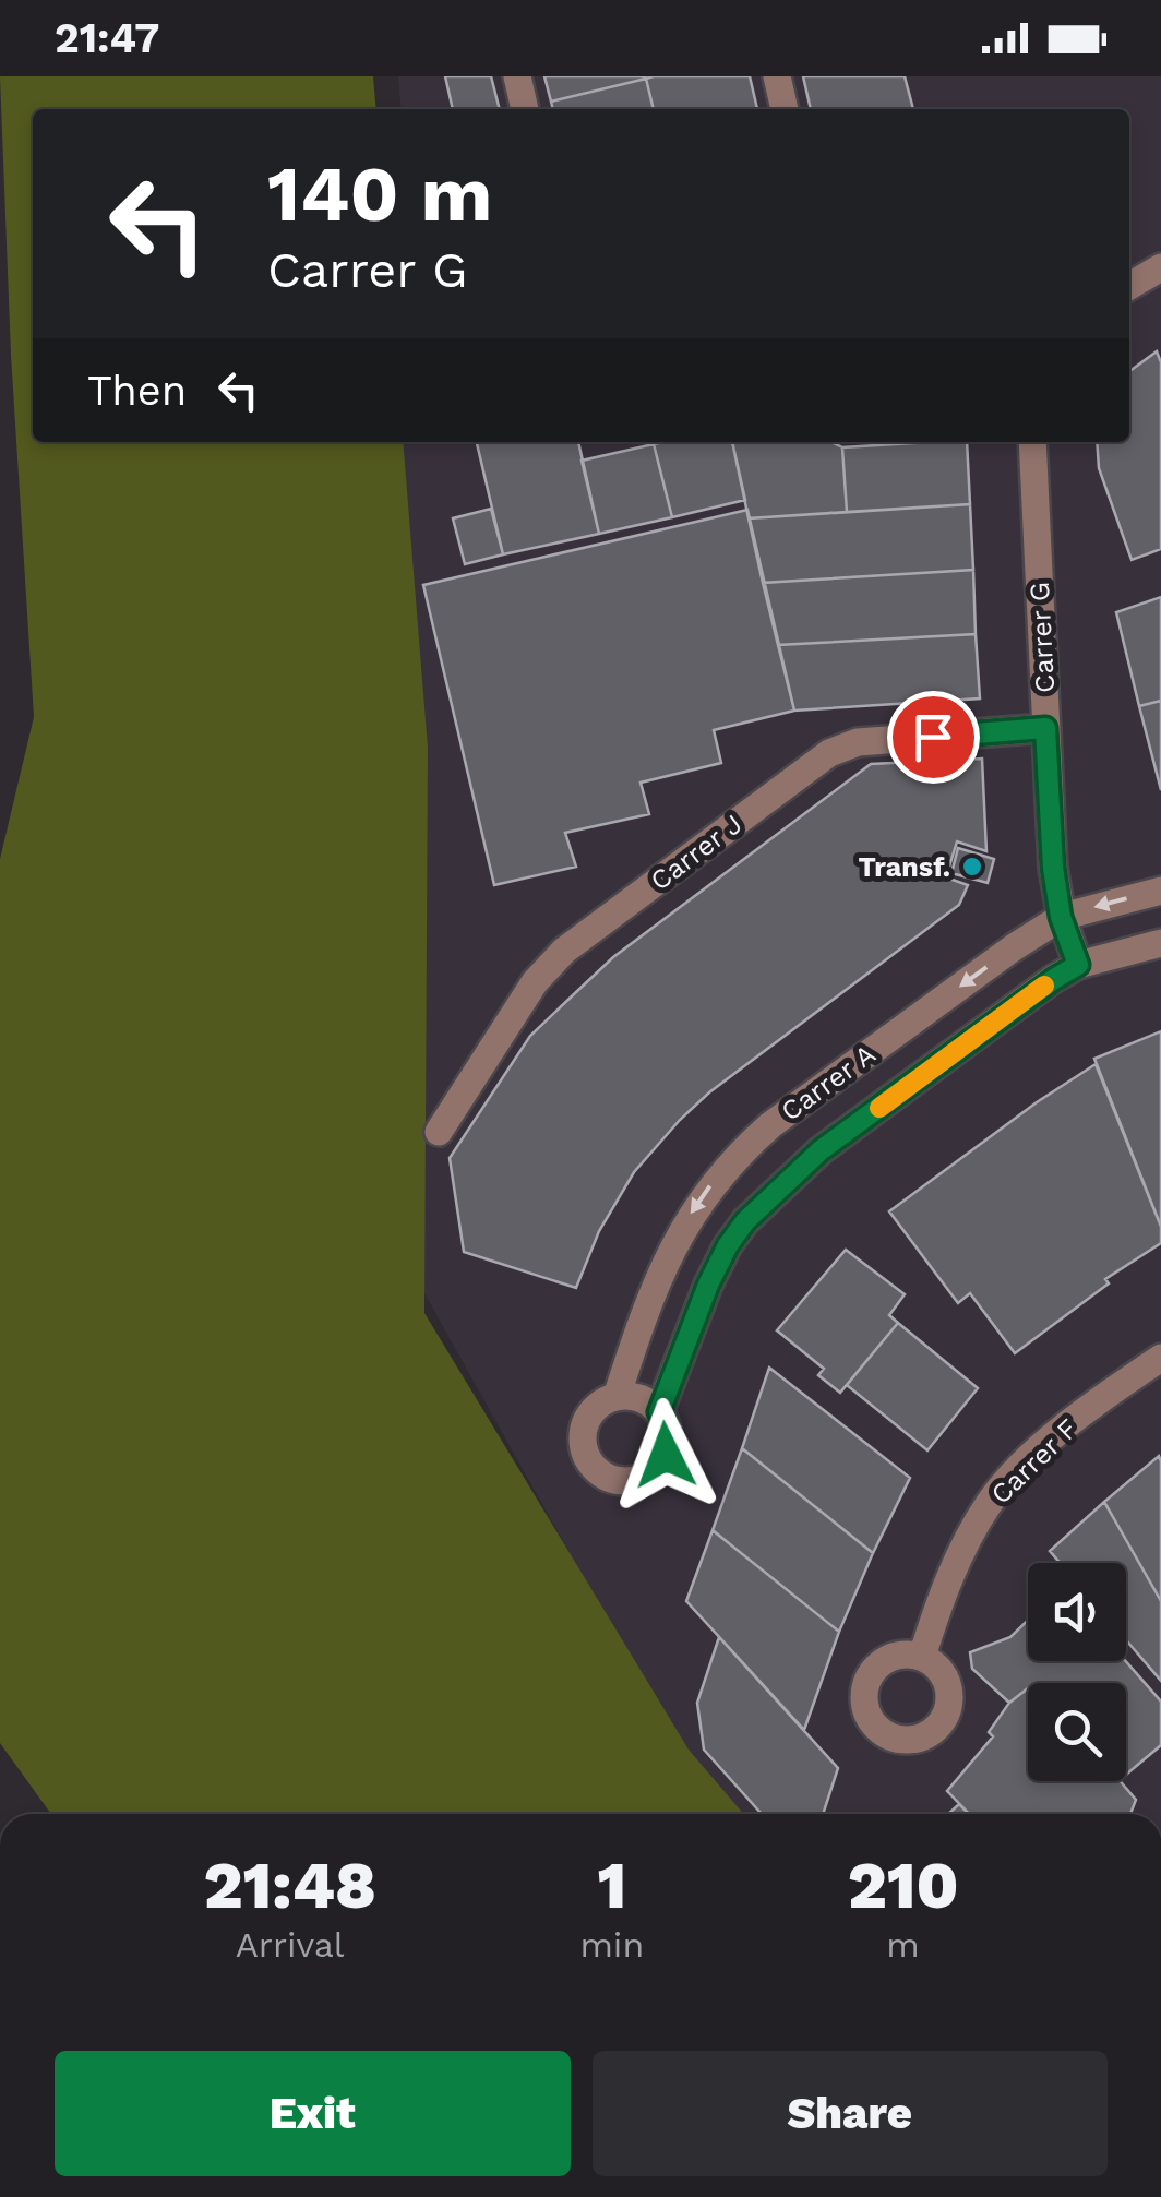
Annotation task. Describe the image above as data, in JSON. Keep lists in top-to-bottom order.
{
  "streets": {
    "street": [
      "Carrer G",
      "Carrer J",
      "Carrer A",
      "Carrer F"
    ]
  },
  "crossings": [
    ["Carrer G", "Carrer J"],
    ["Carrer G", "Carrer A"]
  ],
  "places": ["Transf."],
  "page": {
    "status": "21:47",
    "turn": ["140 m", "Carrer G"],
    "then": "Then",
    "eta": [
      "21:48",
      "Arrival",
      "1",
      "min",
      "210",
      "m"
    ],
    "buttons": ["Exit", "Share"]
  }
}
